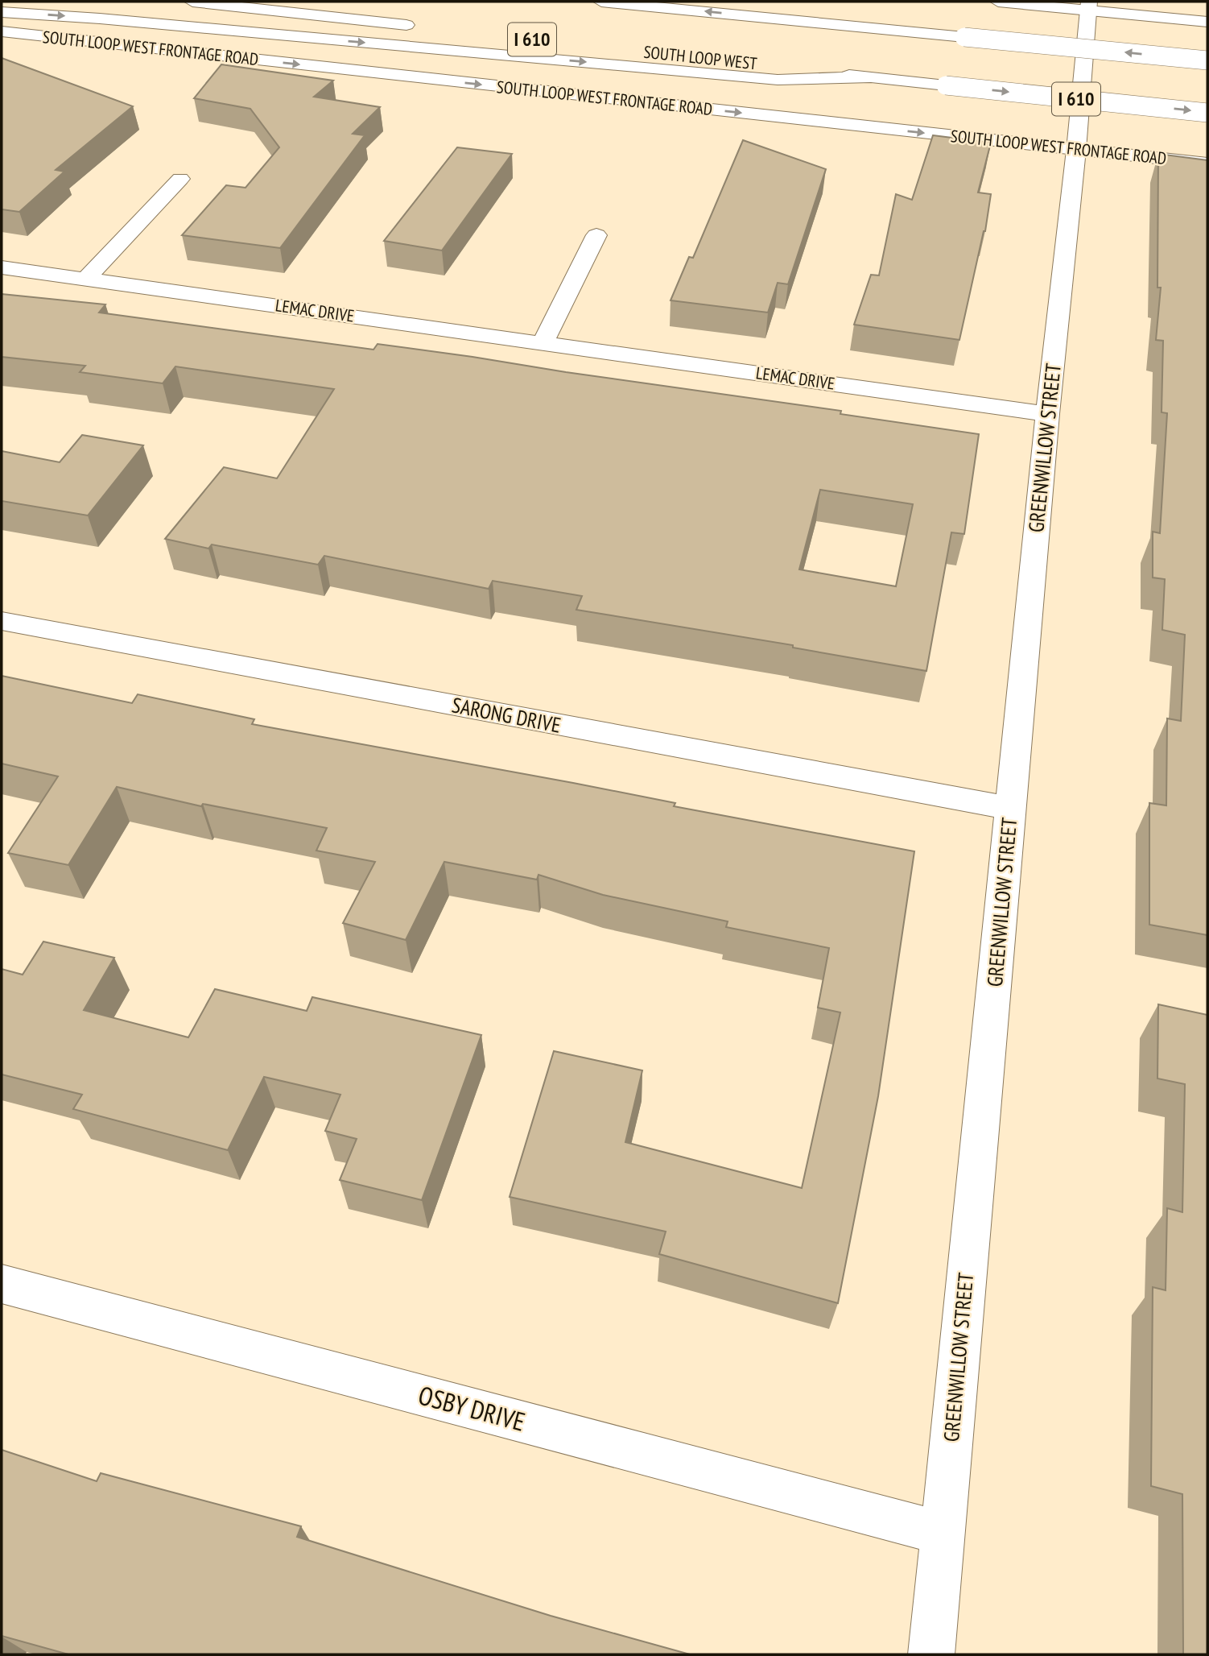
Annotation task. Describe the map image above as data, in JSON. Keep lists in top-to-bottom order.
{
  "streets": {
    "main road": [
      "I 610",
      "SOUTH LOOP WEST FRONTAGE ROAD",
      "SOUTH LOOP WEST",
      "LEMAC DRIVE",
      "GREENWILLOW STREET",
      "SARONG DRIVE",
      "OSBY DRIVE"
    ]
  },
  "crossings": [
    ["SOUTH LOOP WEST FRONTAGE ROAD", "GREENWILLOW STREET"],
    ["LEMAC DRIVE", "GREENWILLOW STREET"],
    ["GREENWILLOW STREET", "SARONG DRIVE"],
    ["GREENWILLOW STREET", "OSBY DRIVE"]
  ]
}
